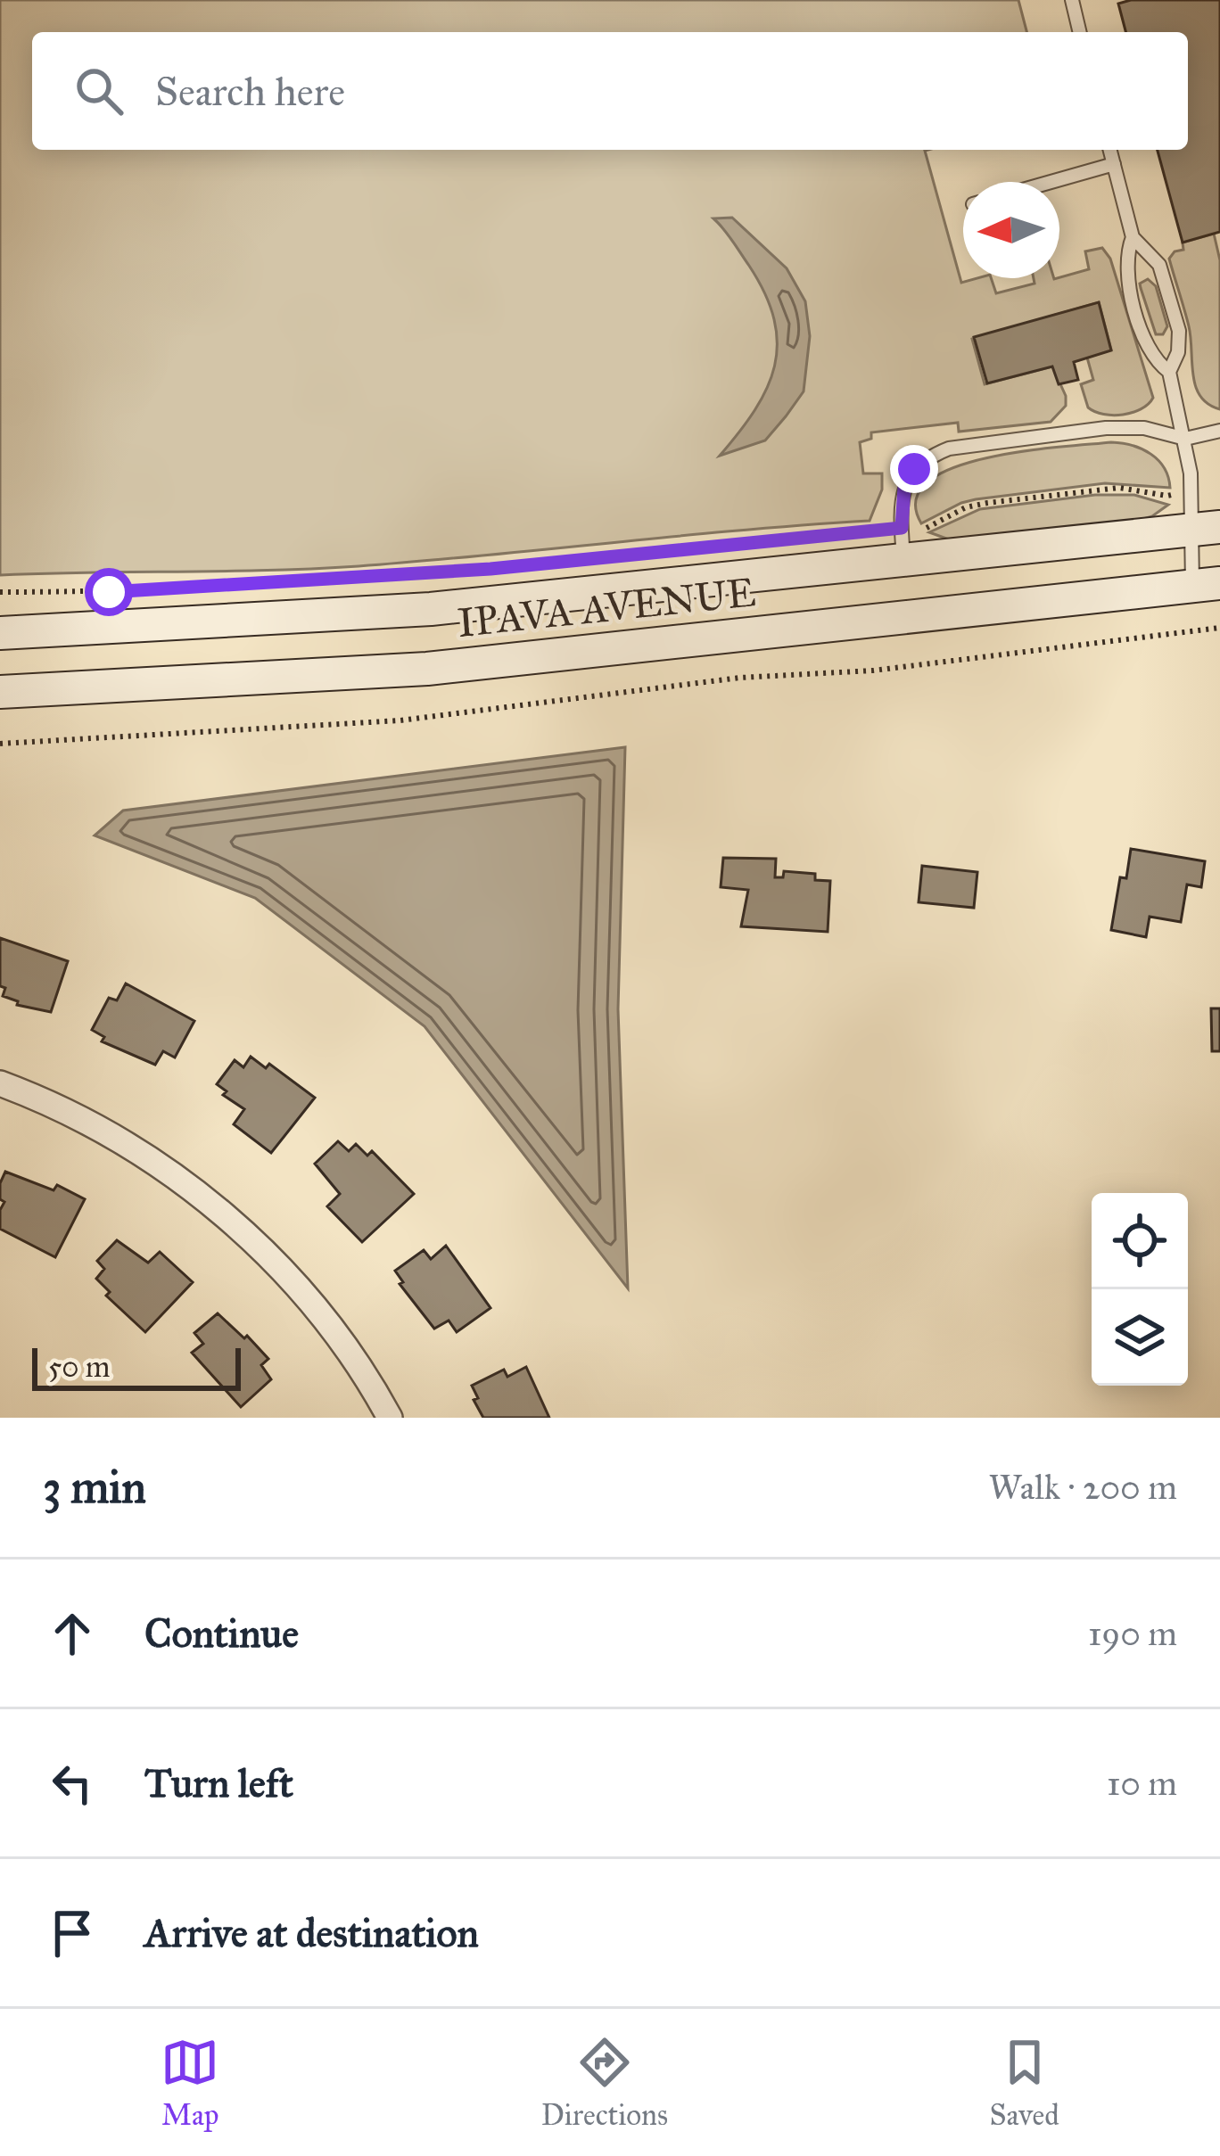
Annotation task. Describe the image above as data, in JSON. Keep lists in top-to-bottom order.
{
  "streets": {
    "street": ["IPAVA AVENUE"]
  },
  "scale_bar": "50 m",
  "north": "left",
  "page": {
    "search": "Search here",
    "scale": "50 m",
    "heading": ["3 min", "Walk · 200 m"],
    "list": [
      ["Continue", "190 m"],
      ["Turn left", "10 m"],
      "Arrive at destination"
    ],
    "nav": ["Map", "Directions", "Saved"]
  }
}
